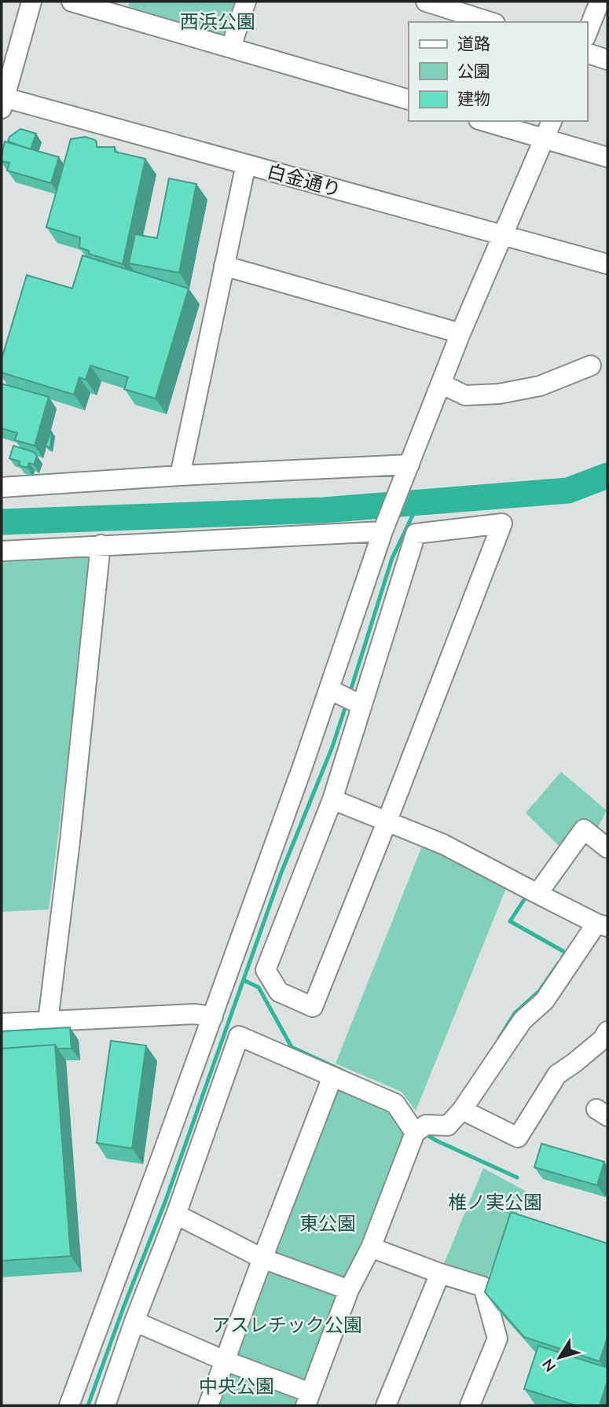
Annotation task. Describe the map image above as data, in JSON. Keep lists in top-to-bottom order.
{
  "streets": {
    "street": ["白金通り"]
  },
  "parks": [
    "西浜公園",
    "椎ノ実公園",
    "東公園",
    "アスレチック公園",
    "中央公園"
  ],
  "legend": ["道路", "公園", "建物"],
  "north": "bottom left"
}
